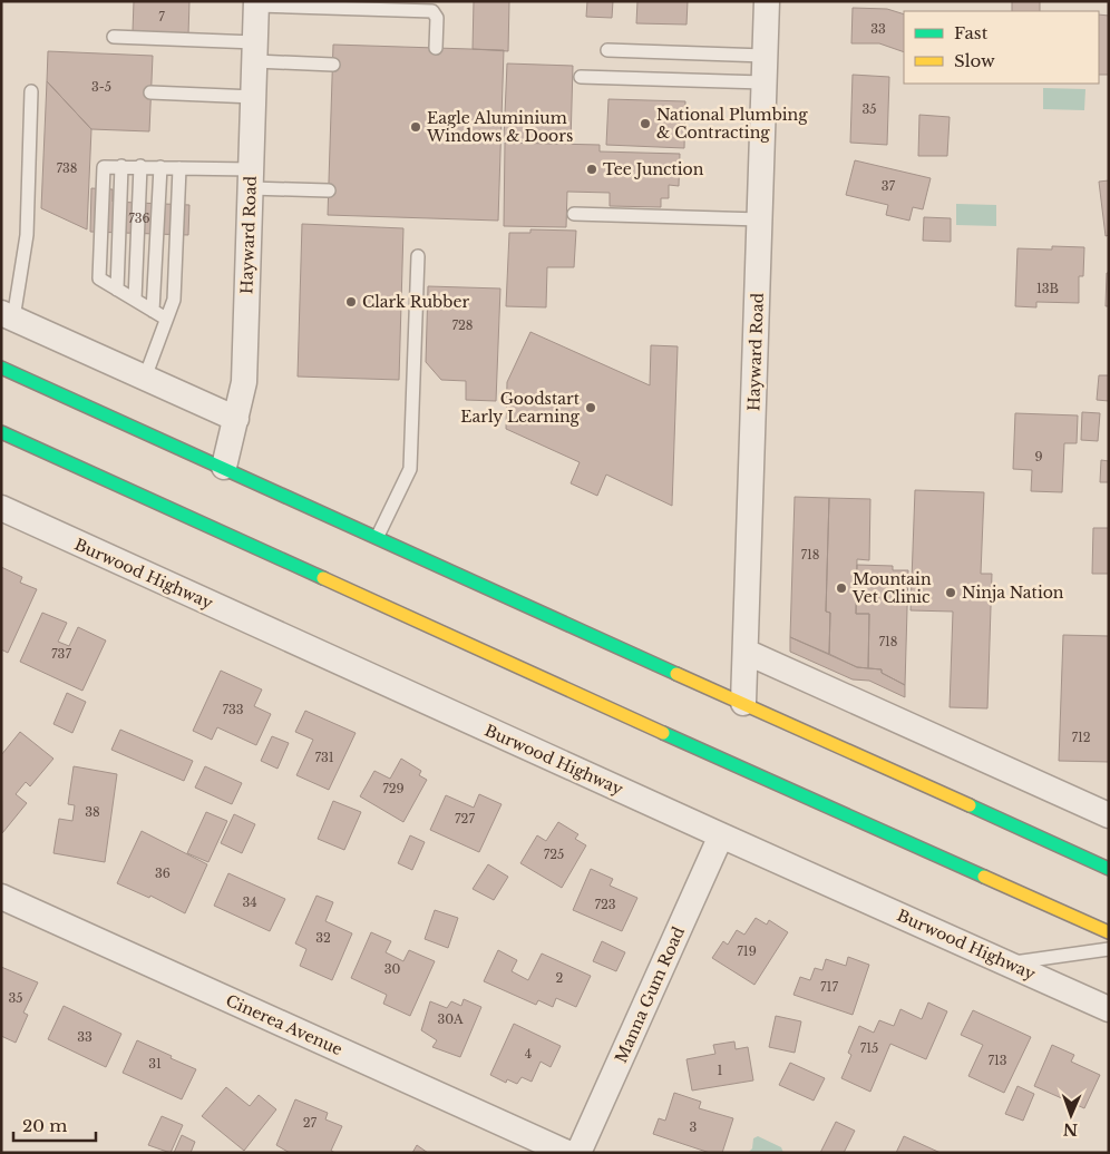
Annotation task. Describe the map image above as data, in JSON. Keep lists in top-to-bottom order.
{
  "streets": {
    "street": [
      "Hayward Road",
      "Burwood Highway",
      "Manna Gum Road",
      "Cinerea Avenue"
    ]
  },
  "crossings": [
    ["Burwood Highway", "Manna Gum Road"]
  ],
  "places": [
    "National Plumbing & Contracting",
    "Eagle Aluminium Windows & Doors",
    "Tee Junction",
    "Clark Rubber",
    "Goodstart Early Learning",
    "Mountain Vet Clinic",
    "Ninja Nation"
  ],
  "house_numbers": [
    "7",
    "33",
    "3-5",
    "35",
    "738",
    "37",
    "736",
    "13B",
    "728",
    "9",
    "718",
    "718",
    "737",
    "733",
    "712",
    "731",
    "729",
    "38",
    "727",
    "725",
    "36",
    "34",
    "723",
    "32",
    "719",
    "30",
    "2",
    "717",
    "35",
    "30A",
    "33",
    "715",
    "4",
    "713",
    "31",
    "1",
    "27",
    "3"
  ],
  "legend": ["Fast", "Slow"],
  "scale_bar": "20 m",
  "north": "bottom"
}
